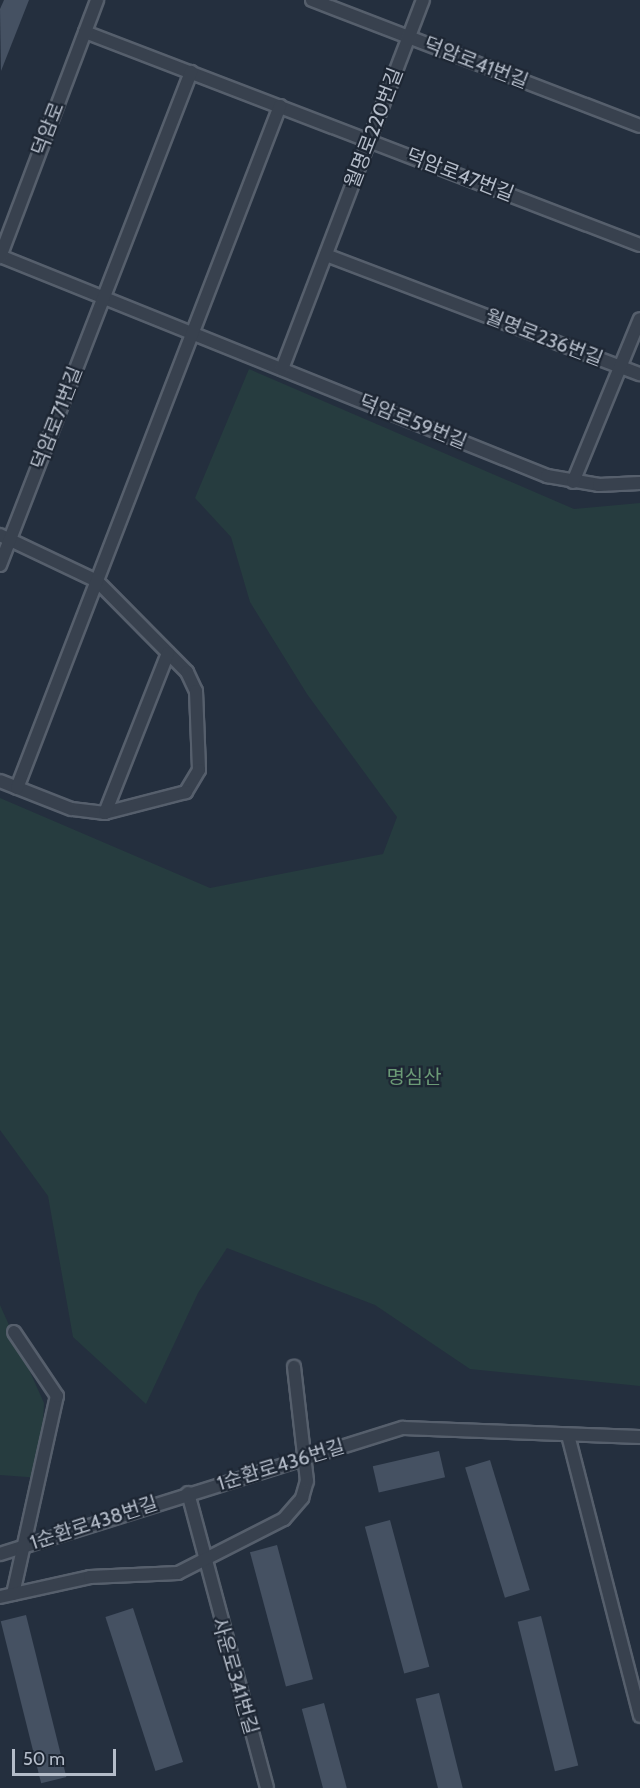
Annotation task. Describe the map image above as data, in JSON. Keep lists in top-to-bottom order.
{
  "streets": {
    "street": [
      "덕암로41번길",
      "월명로220번길",
      "덕암로",
      "덕암로47번길",
      "월명로236번길",
      "덕암로71번길",
      "덕암로59번길",
      "1순환로436번길",
      "1순환로438번길",
      "사운로341번길"
    ]
  },
  "crossings": [
    ["덕암로41번길", "월명로220번길"],
    ["월명로220번길", "덕암로47번길"],
    ["월명로220번길", "월명로236번길"],
    ["월명로220번길", "덕암로59번길"],
    ["덕암로", "덕암로47번길"],
    ["덕암로", "덕암로59번길"],
    ["월명로236번길", "덕암로59번길"],
    ["덕암로71번길", "덕암로59번길"],
    ["1순환로436번길", "1순환로438번길"]
  ],
  "parks": ["명심산"],
  "scale_bar": "50 m"
}
